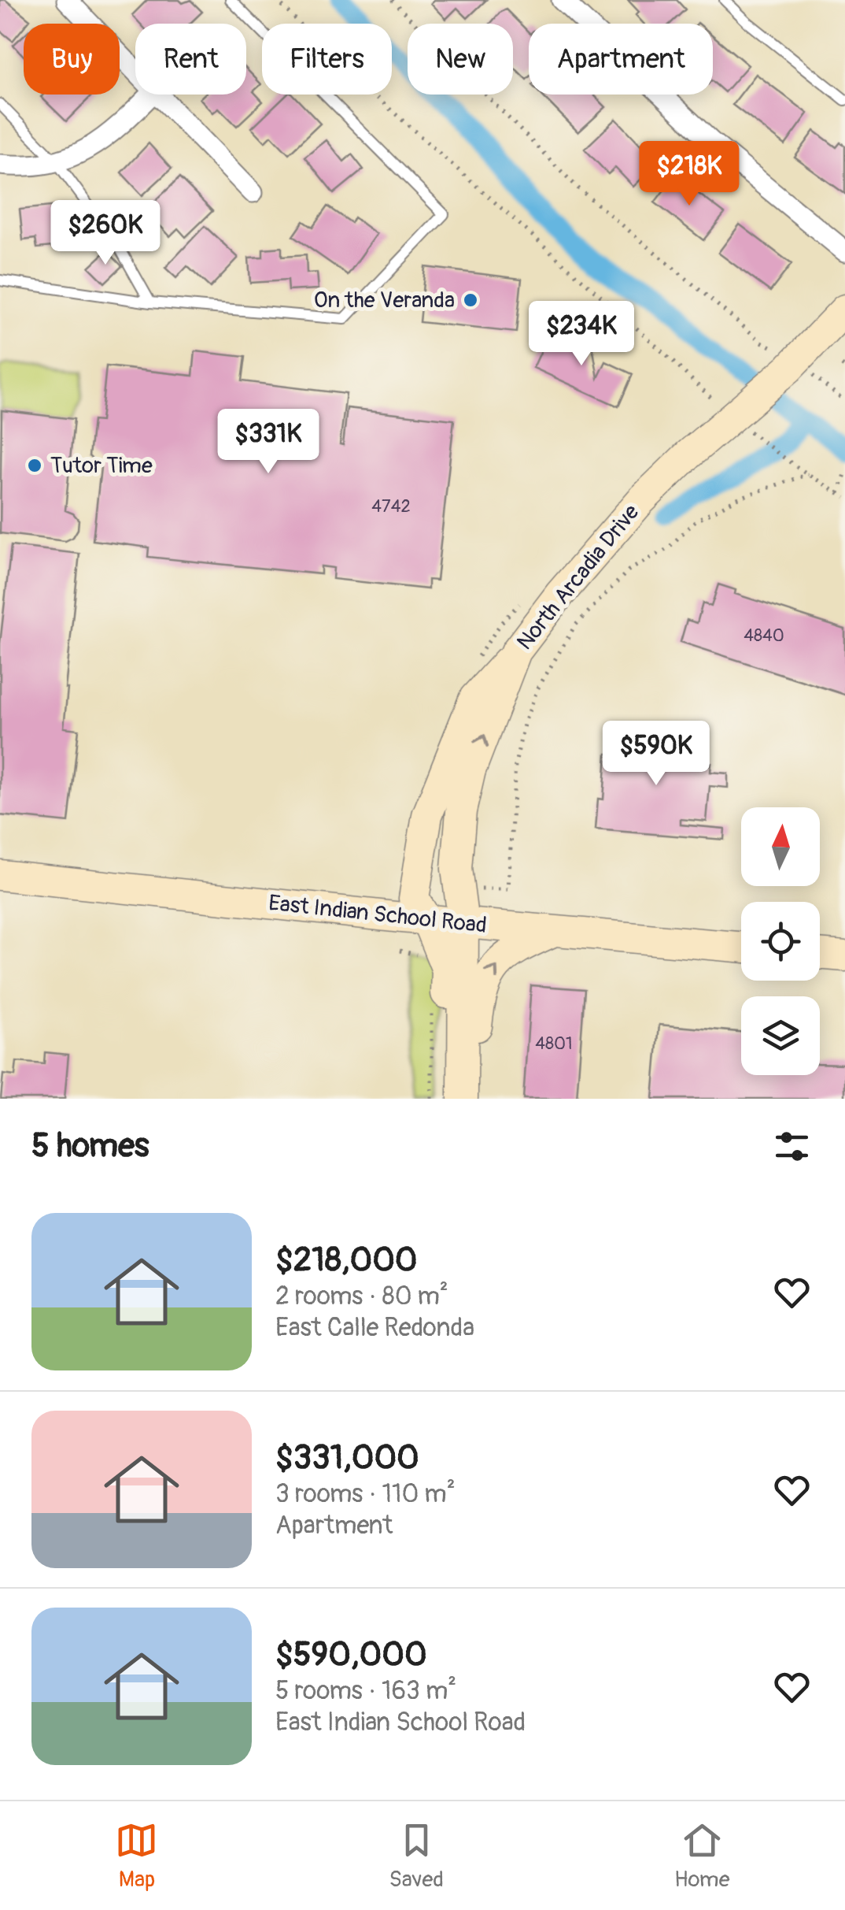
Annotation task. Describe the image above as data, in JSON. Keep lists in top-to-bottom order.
{
  "streets": {
    "street": ["North Arcadia Drive", "East Indian School Road"]
  },
  "crossings": [
    ["North Arcadia Drive", "East Indian School Road"]
  ],
  "places": ["On the Veranda", "Tutor Time"],
  "house_numbers": ["4742", "4840", "4801"],
  "north": "top",
  "page": {
    "chip": [
      "Buy",
      "Rent",
      "Filters",
      "New",
      "Apartment"
    ],
    "price": [
      "$218K",
      "$260K",
      "$234K",
      "$331K",
      "$590K"
    ],
    "heading": "5 homes",
    "list": [
      {
        "name": "$218,000",
        "note": "2 rooms · 80 m² · East Calle Redonda"
      },
      {
        "name": "$331,000",
        "note": "3 rooms · 110 m² · Apartment"
      },
      {
        "name": "$590,000",
        "note": "5 rooms · 163 m² · East Indian School Road"
      }
    ],
    "tabs": ["Map", "Saved", "Home"]
  }
}
